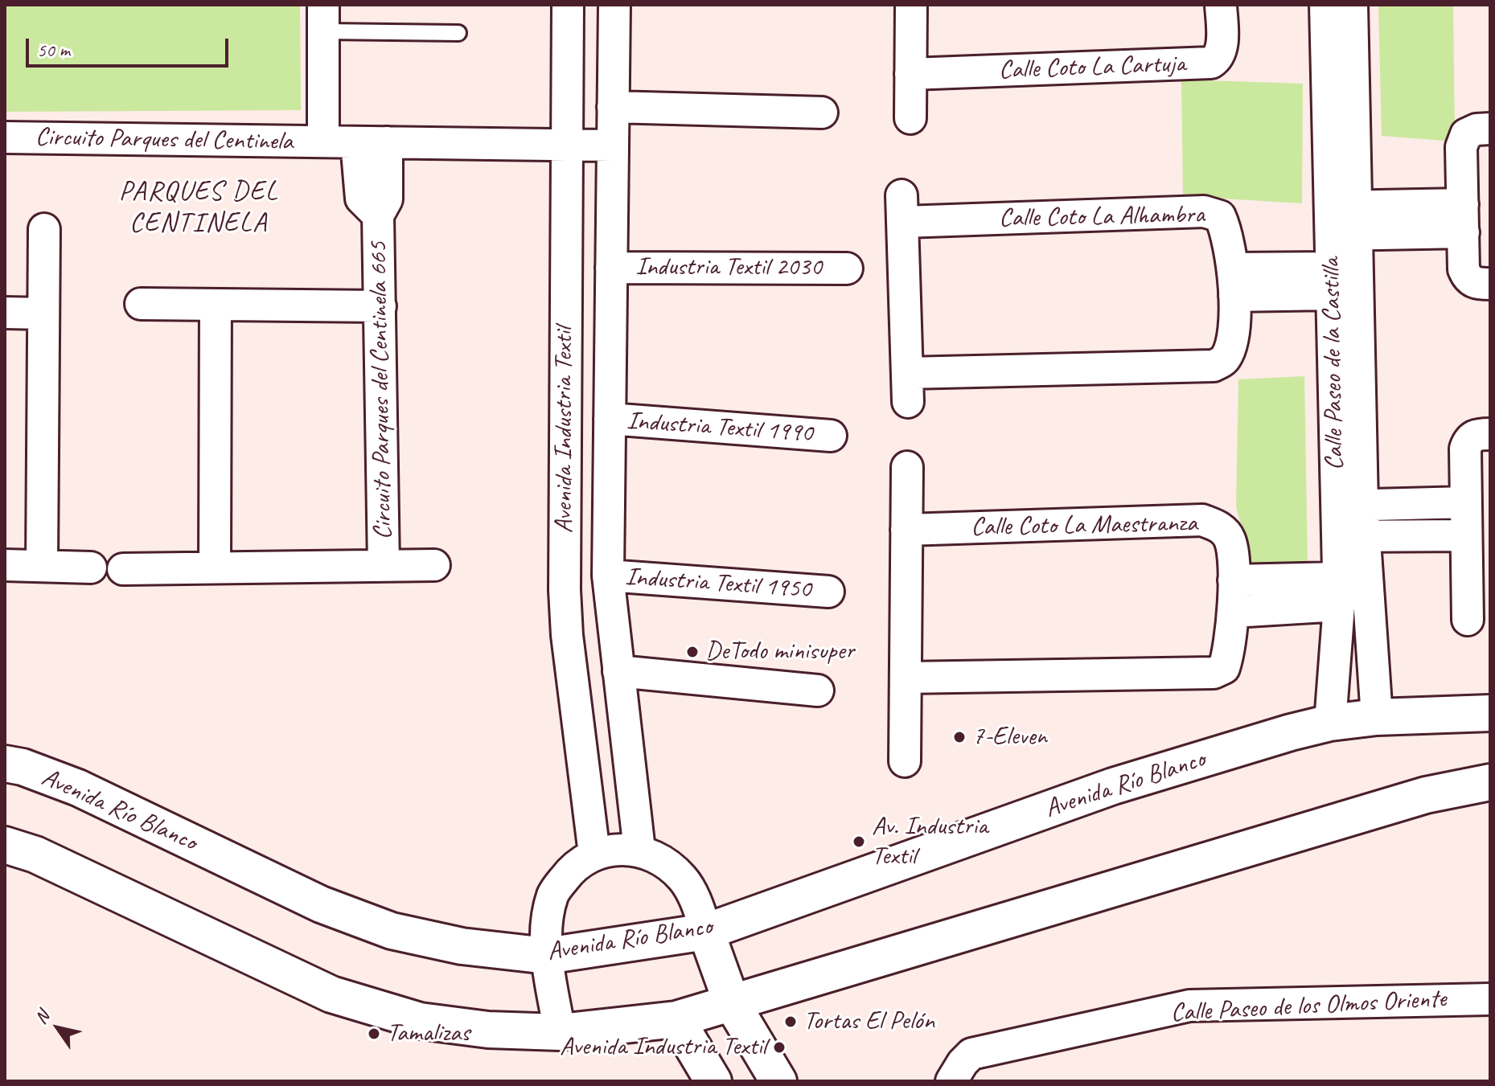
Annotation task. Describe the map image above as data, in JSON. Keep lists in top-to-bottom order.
{
  "streets": {
    "street": [
      "Calle Coto La Cartuja",
      "Circuito Parques del Centinela",
      "Calle Coto La Alhambra",
      "Industria Textil 2030",
      "Calle Paseo de la Castilla",
      "Circuito Parques del Centinela 665",
      "Industria Textil 1990",
      "Avenida Industria Textil",
      "Calle Coto La Maestranza",
      "Industria Textil 1950",
      "Avenida Río Blanco",
      "Calle Paseo de los Olmos Oriente"
    ]
  },
  "crossings": [
    ["Circuito Parques del Centinela", "Circuito Parques del Centinela 665"],
    ["Circuito Parques del Centinela", "Avenida Industria Textil"],
    ["Industria Textil 2030", "Avenida Industria Textil"],
    ["Calle Paseo de la Castilla", "Avenida Río Blanco"],
    ["Industria Textil 1990", "Avenida Industria Textil"],
    ["Avenida Industria Textil", "Industria Textil 1950"]
  ],
  "districts": ["PARQUES DEL CENTINELA"],
  "places": [
    "DeTodo minisuper",
    "7-Eleven",
    "Av. Industria Textil",
    "Tortas El Pelón",
    "Tamalizas",
    "Avenida Industria Textil"
  ],
  "scale_bar": "50 m",
  "north": "top left"
}
